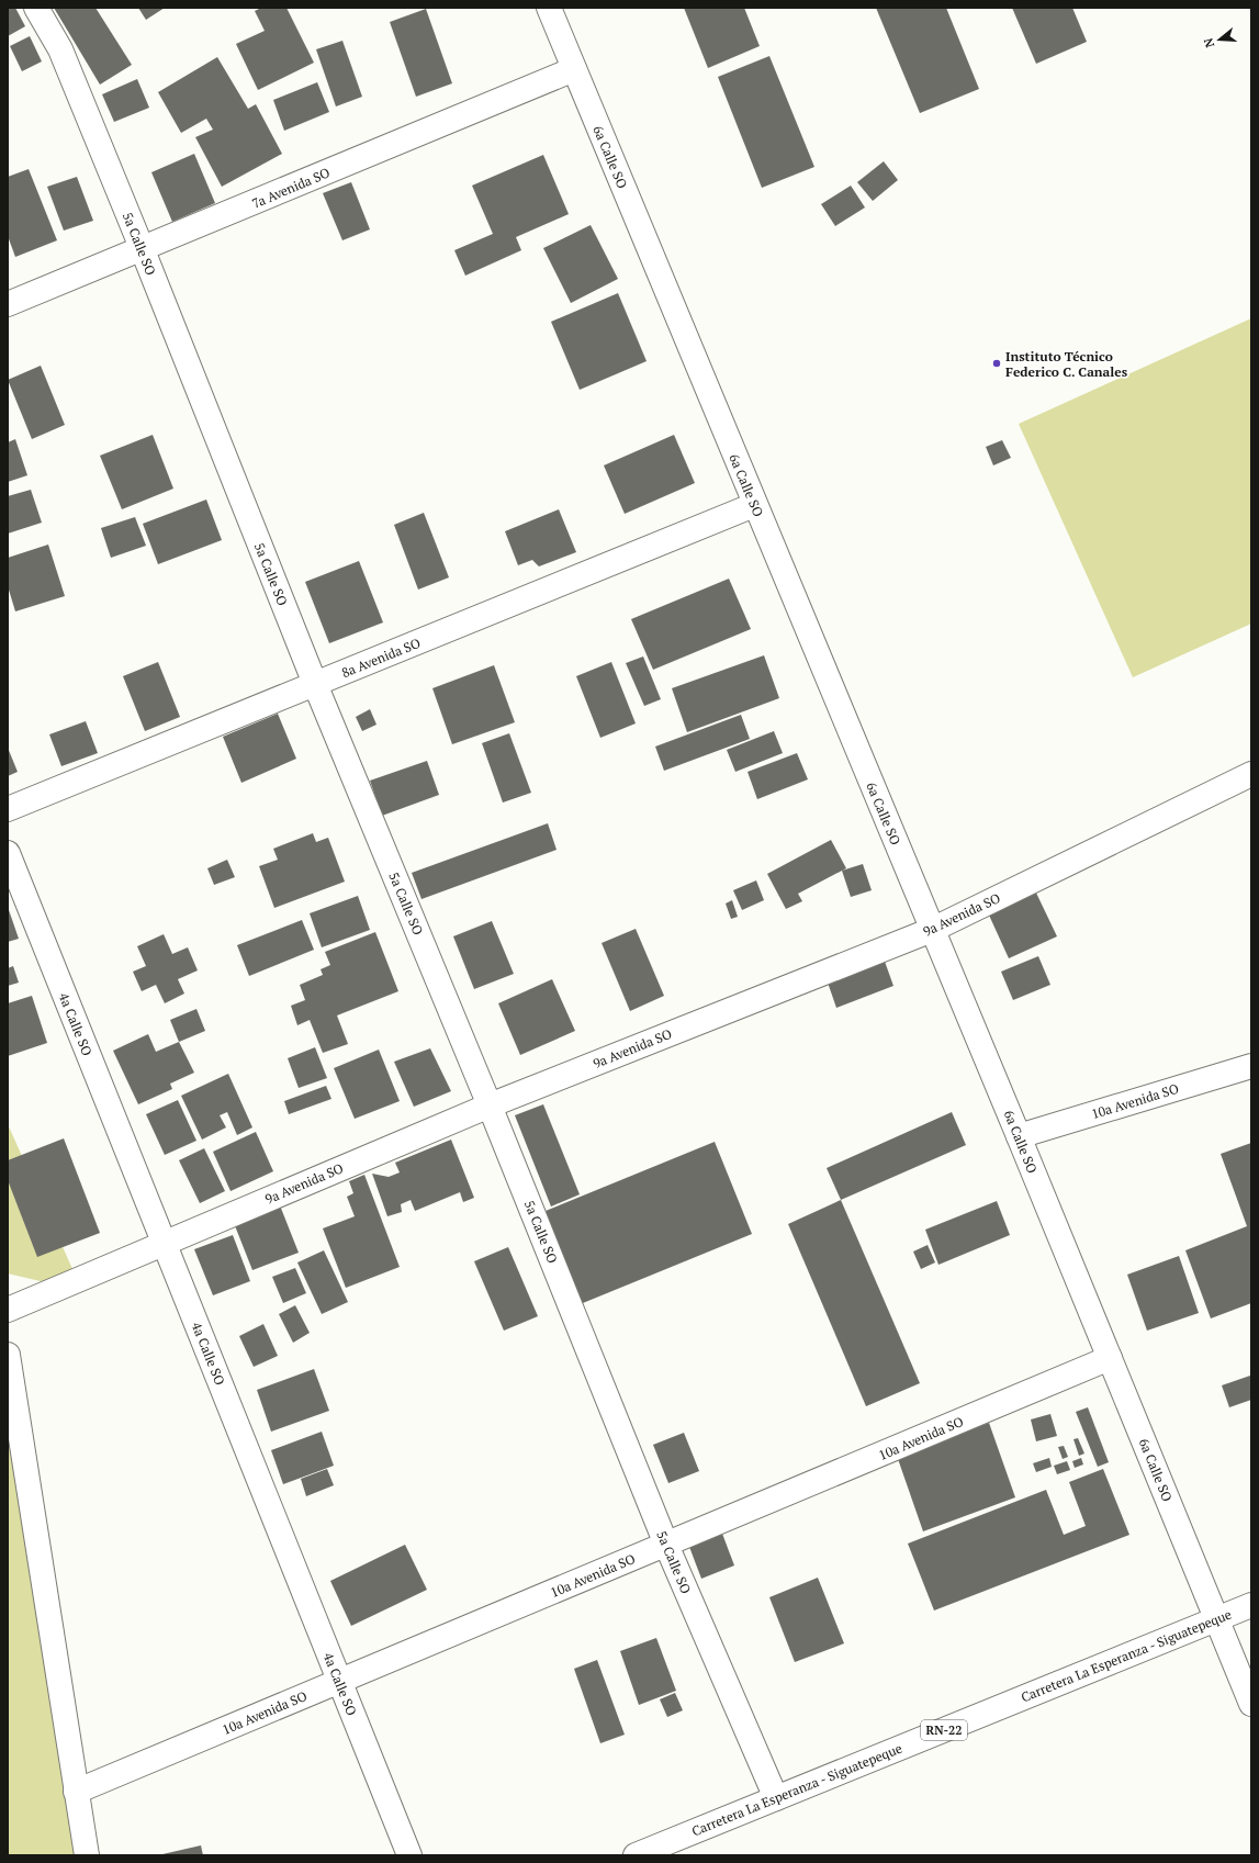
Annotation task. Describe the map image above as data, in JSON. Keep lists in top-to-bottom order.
{
  "streets": {
    "street": [
      "6a Calle SO",
      "7a Avenida SO",
      "5a Calle SO",
      "8a Avenida SO",
      "9a Avenida SO",
      "4a Calle SO",
      "10a Avenida SO",
      "Carretera La Esperanza - Siguatepeque",
      "RN-22"
    ]
  },
  "crossings": [
    ["6a Calle SO", "7a Avenida SO"],
    ["6a Calle SO", "8a Avenida SO"],
    ["6a Calle SO", "9a Avenida SO"],
    ["6a Calle SO", "10a Avenida SO"],
    ["6a Calle SO", "Carretera La Esperanza - Siguatepeque"],
    ["7a Avenida SO", "5a Calle SO"],
    ["5a Calle SO", "8a Avenida SO"],
    ["5a Calle SO", "9a Avenida SO"],
    ["5a Calle SO", "10a Avenida SO"],
    ["5a Calle SO", "Carretera La Esperanza - Siguatepeque"],
    ["9a Avenida SO", "4a Calle SO"],
    ["4a Calle SO", "10a Avenida SO"]
  ],
  "places": ["Instituto Técnico Federico C. Canales"],
  "north": "left"
}
